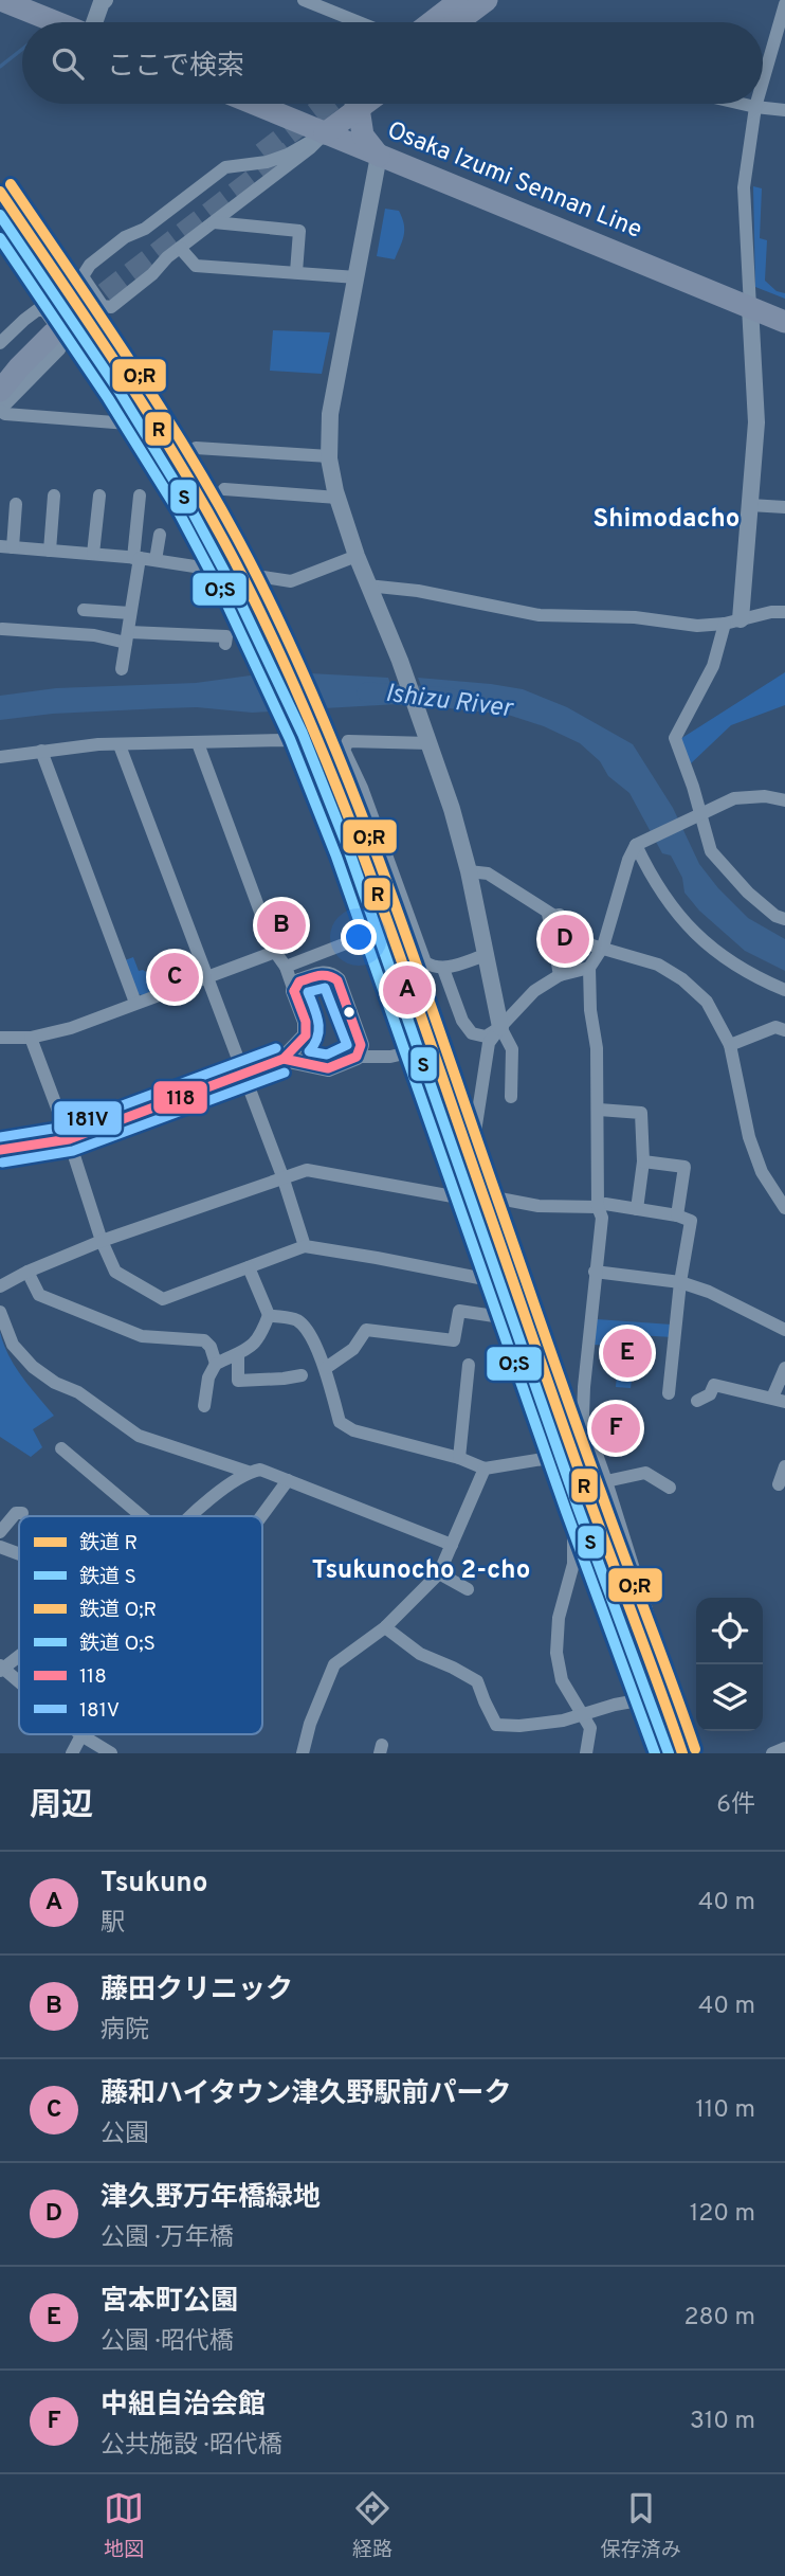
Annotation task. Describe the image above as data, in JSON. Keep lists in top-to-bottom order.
{
  "streets": {
    "main road": ["Osaka Izumi Sennan Line"]
  },
  "districts": ["Shimodacho", "Tsukunocho 2-cho"],
  "water": ["Ishizu River"],
  "lines": [
    "rail line O;R",
    "rail line R",
    "rail line S",
    "rail line O;S",
    "transit line 118",
    "transit line 181V"
  ],
  "legend": [
    "鉄道 R",
    "鉄道 S",
    "鉄道 O;R",
    "鉄道 O;S",
    "118",
    "181V"
  ],
  "page": {
    "search": "ここで検索",
    "pins": [
      "B",
      "D",
      "C",
      "A",
      "E",
      "F"
    ],
    "heading": ["周辺", "6件"],
    "list": [
      {
        "mark": "A",
        "name": "Tsukuno",
        "note": "駅",
        "value": "40 m"
      },
      {
        "mark": "B",
        "name": "藤田クリニック",
        "note": "病院",
        "value": "40 m"
      },
      {
        "mark": "C",
        "name": "藤和ハイタウン津久野駅前パーク",
        "note": "公園",
        "value": "110 m"
      },
      {
        "mark": "D",
        "name": "津久野万年橋緑地",
        "note": "公園 · 万年橋",
        "value": "120 m"
      },
      {
        "mark": "E",
        "name": "宮本町公園",
        "note": "公園 · 昭代橋",
        "value": "280 m"
      },
      {
        "mark": "F",
        "name": "中組自治会館",
        "note": "公共施設 · 昭代橋",
        "value": "310 m"
      }
    ],
    "nav": ["地図", "経路", "保存済み"]
  }
}
